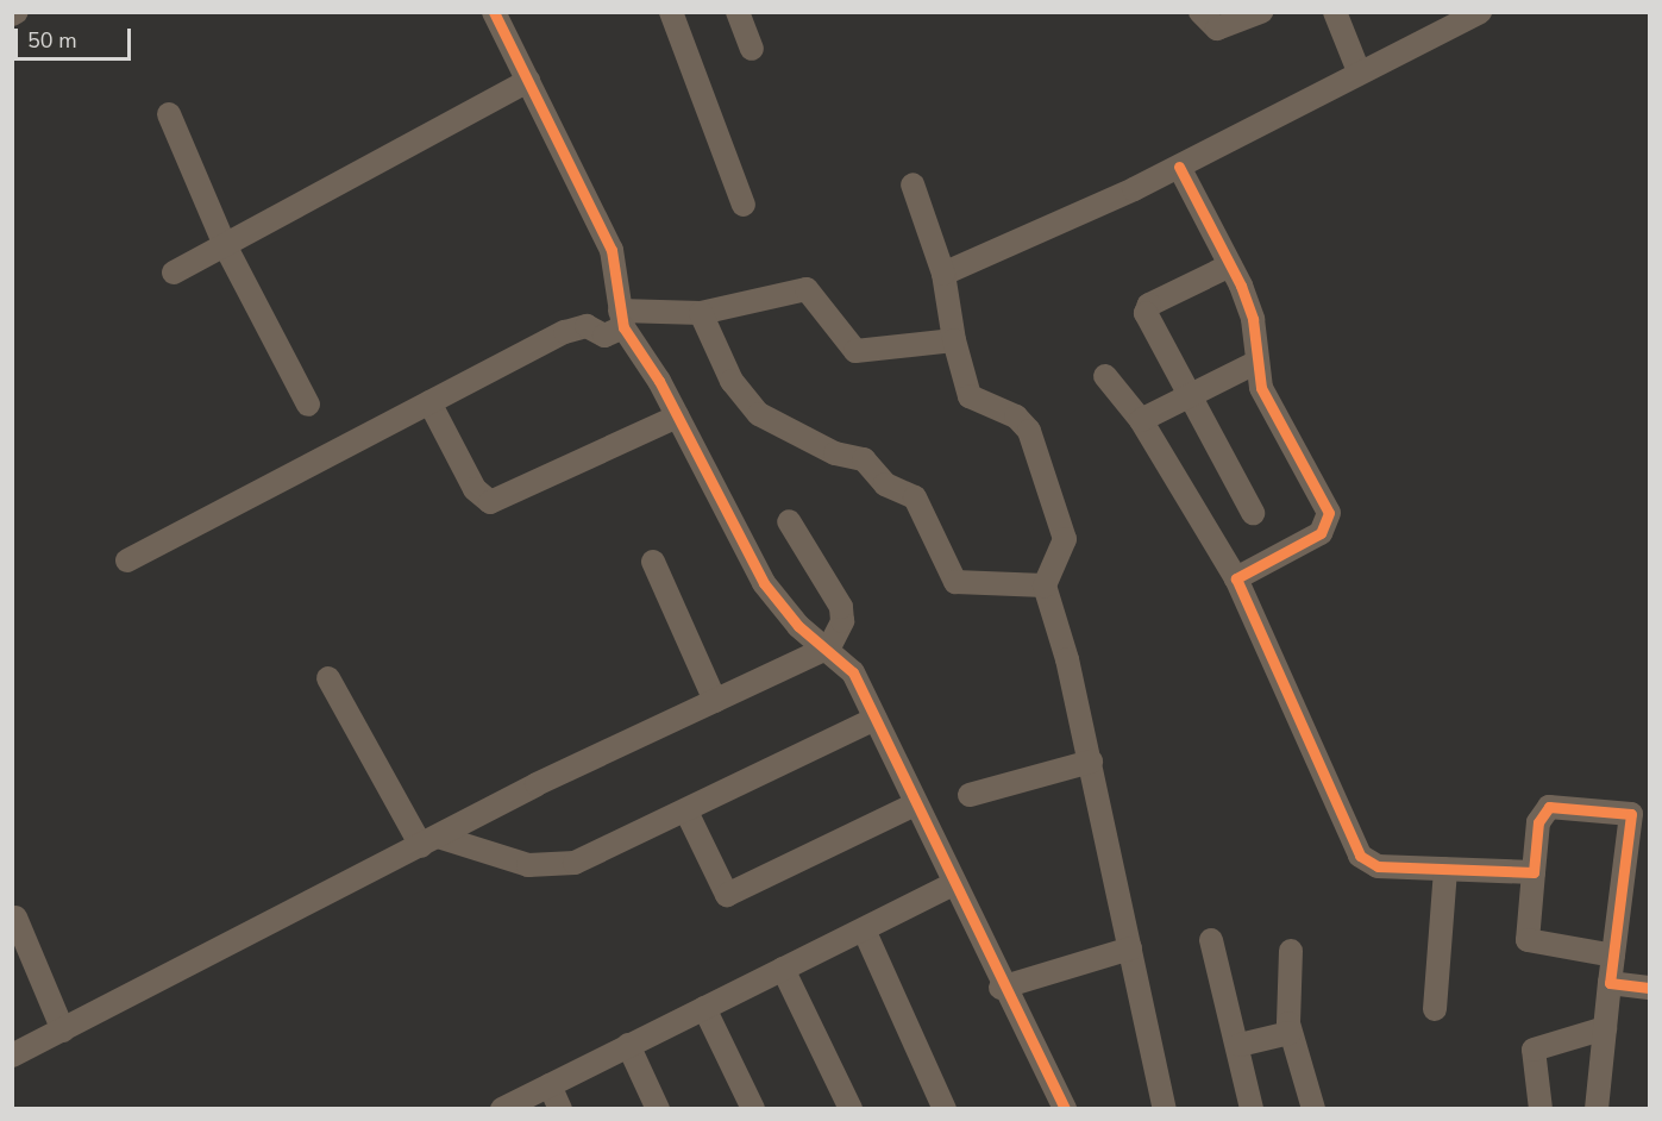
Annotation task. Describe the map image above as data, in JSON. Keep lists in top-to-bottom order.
{
  "scale_bar": "50 m"
}
